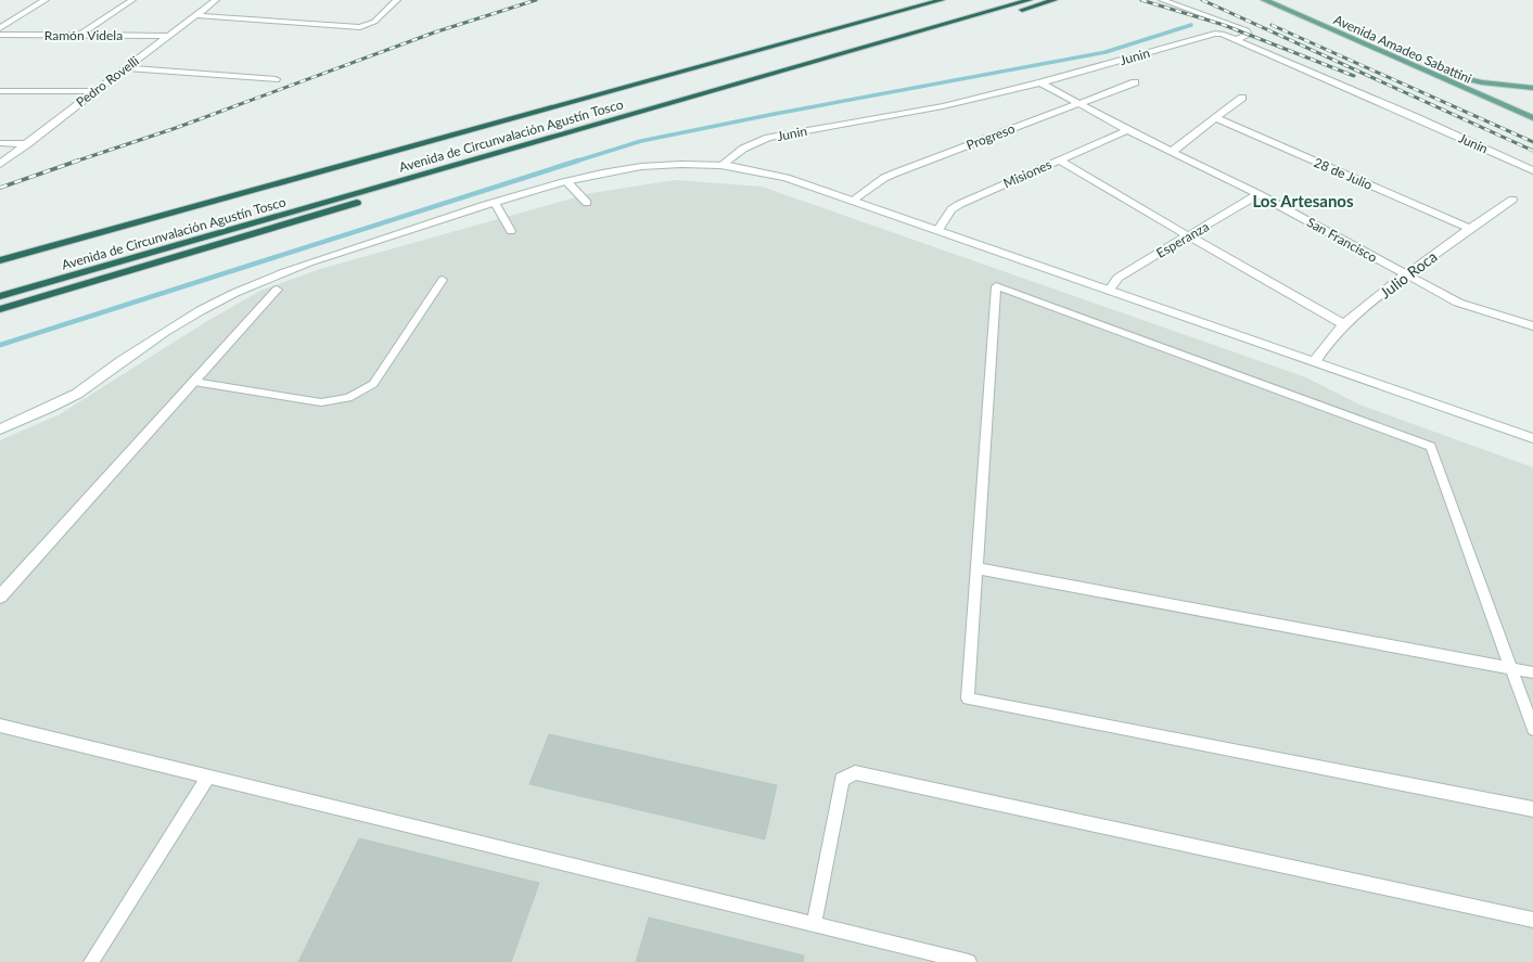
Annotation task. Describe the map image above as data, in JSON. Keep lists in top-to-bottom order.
{
  "streets": {
    "highway": ["Avenida de Circunvalación Agustín Tosco"],
    "main road": ["Avenida Amadeo Sabattini"],
    "street": [
      "Ramón Videla",
      "Junin",
      "Pedro Rovelli",
      "Progreso",
      "Misiones",
      "28 de Julio",
      "Esperanza",
      "San Francisco",
      "Julio Roca"
    ]
  },
  "crossings": [
    ["Ramón Videla", "Pedro Rovelli"],
    ["Junin", "San Francisco"],
    ["Progreso", "San Francisco"],
    ["Misiones", "San Francisco"],
    ["28 de Julio", "Julio Roca"],
    ["Esperanza", "San Francisco"],
    ["San Francisco", "Julio Roca"]
  ],
  "districts": ["Los Artesanos"]
}
